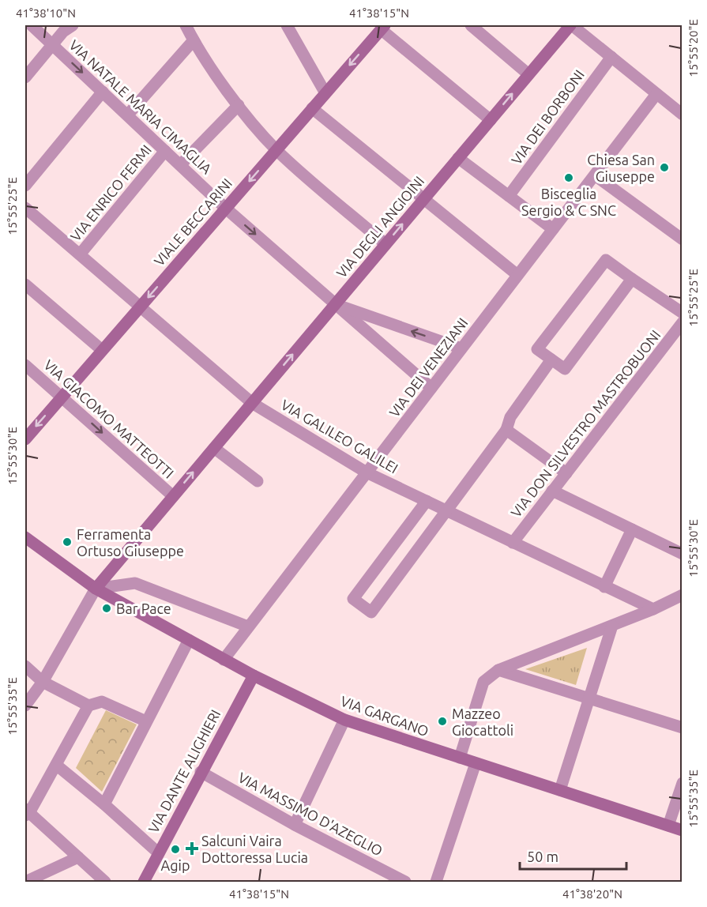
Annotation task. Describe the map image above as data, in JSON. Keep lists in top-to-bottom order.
{
  "streets": {
    "street": [
      "VIA NATALE MARIA CIMAGLIA",
      "VIA DEI BORBONI",
      "VIA ENRICO FERMI",
      "VIALE BECCARINI",
      "VIA DEGLI ANGIOINI",
      "VIA DEI VENEZIANI",
      "VIA GIACOMO MATTEOTTI",
      "VIA DON SILVESTRO MASTROBUONI",
      "VIA GALILEO GALILEI",
      "VIA GARGANO",
      "VIA DANTE ALIGHIERI",
      "VIA MASSIMO D'AZEGLIO"
    ]
  },
  "crossings": [
    ["VIA NATALE MARIA CIMAGLIA", "VIA ENRICO FERMI"],
    ["VIA NATALE MARIA CIMAGLIA", "VIALE BECCARINI"],
    ["VIA NATALE MARIA CIMAGLIA", "VIA DEGLI ANGIOINI"],
    ["VIA NATALE MARIA CIMAGLIA", "VIA DEI VENEZIANI"],
    ["VIA ENRICO FERMI", "VIA GALILEO GALILEI"],
    ["VIALE BECCARINI", "VIA GIACOMO MATTEOTTI"],
    ["VIALE BECCARINI", "VIA GALILEO GALILEI"],
    ["VIA DEGLI ANGIOINI", "VIA GIACOMO MATTEOTTI"],
    ["VIA DEGLI ANGIOINI", "VIA GALILEO GALILEI"],
    ["VIA DEGLI ANGIOINI", "VIA GARGANO"],
    ["VIA DEI VENEZIANI", "VIA GALILEO GALILEI"],
    ["VIA DEI VENEZIANI", "VIA GARGANO"],
    ["VIA DON SILVESTRO MASTROBUONI", "VIA GALILEO GALILEI"],
    ["VIA GARGANO", "VIA DANTE ALIGHIERI"],
    ["VIA DANTE ALIGHIERI", "VIA MASSIMO D'AZEGLIO"]
  ],
  "one_way": ["VIALE BECCARINI", "VIA DEGLI ANGIOINI", "VIA GIACOMO MATTEOTTI"],
  "places": {
    "other": [
      "Chiesa San Giuseppe",
      "Bisceglia Sergio & C SNC",
      "Ferramenta Ortuso Giuseppe",
      "Bar Pace",
      "Mazzeo Giocattoli",
      "Agip"
    ],
    "health": ["Salcuni Vaira Dottoressa Lucia"]
  },
  "scale_bar": "50 m",
  "coordinates": [
    "41°38'10\"N",
    "41°38'15\"N",
    "15°55'20\"E",
    "15°55'25\"E",
    "15°55'30\"E",
    "15°55'35\"E",
    "41°38'20\"N"
  ]
}
